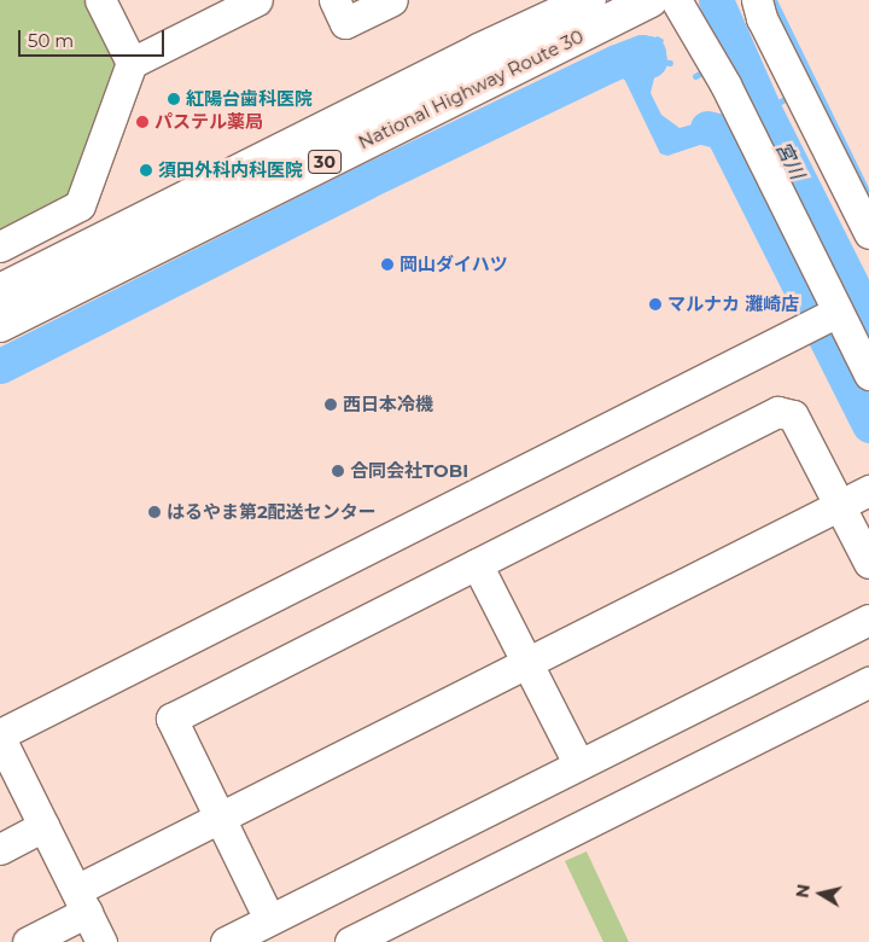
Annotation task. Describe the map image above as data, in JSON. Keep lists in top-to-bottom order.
{
  "streets": {
    "highway": ["National Highway Route 30", "30"]
  },
  "water": ["宮川"],
  "places": [
    "紅陽台歯科医院",
    "パステル薬局",
    "須田外科内科医院",
    "岡山ダイハツ",
    "マルナカ 灘崎店",
    "西日本冷機",
    "合同会社TOBI",
    "はるやま第2配送センター"
  ],
  "scale_bar": "50 m",
  "north": "left"
}
